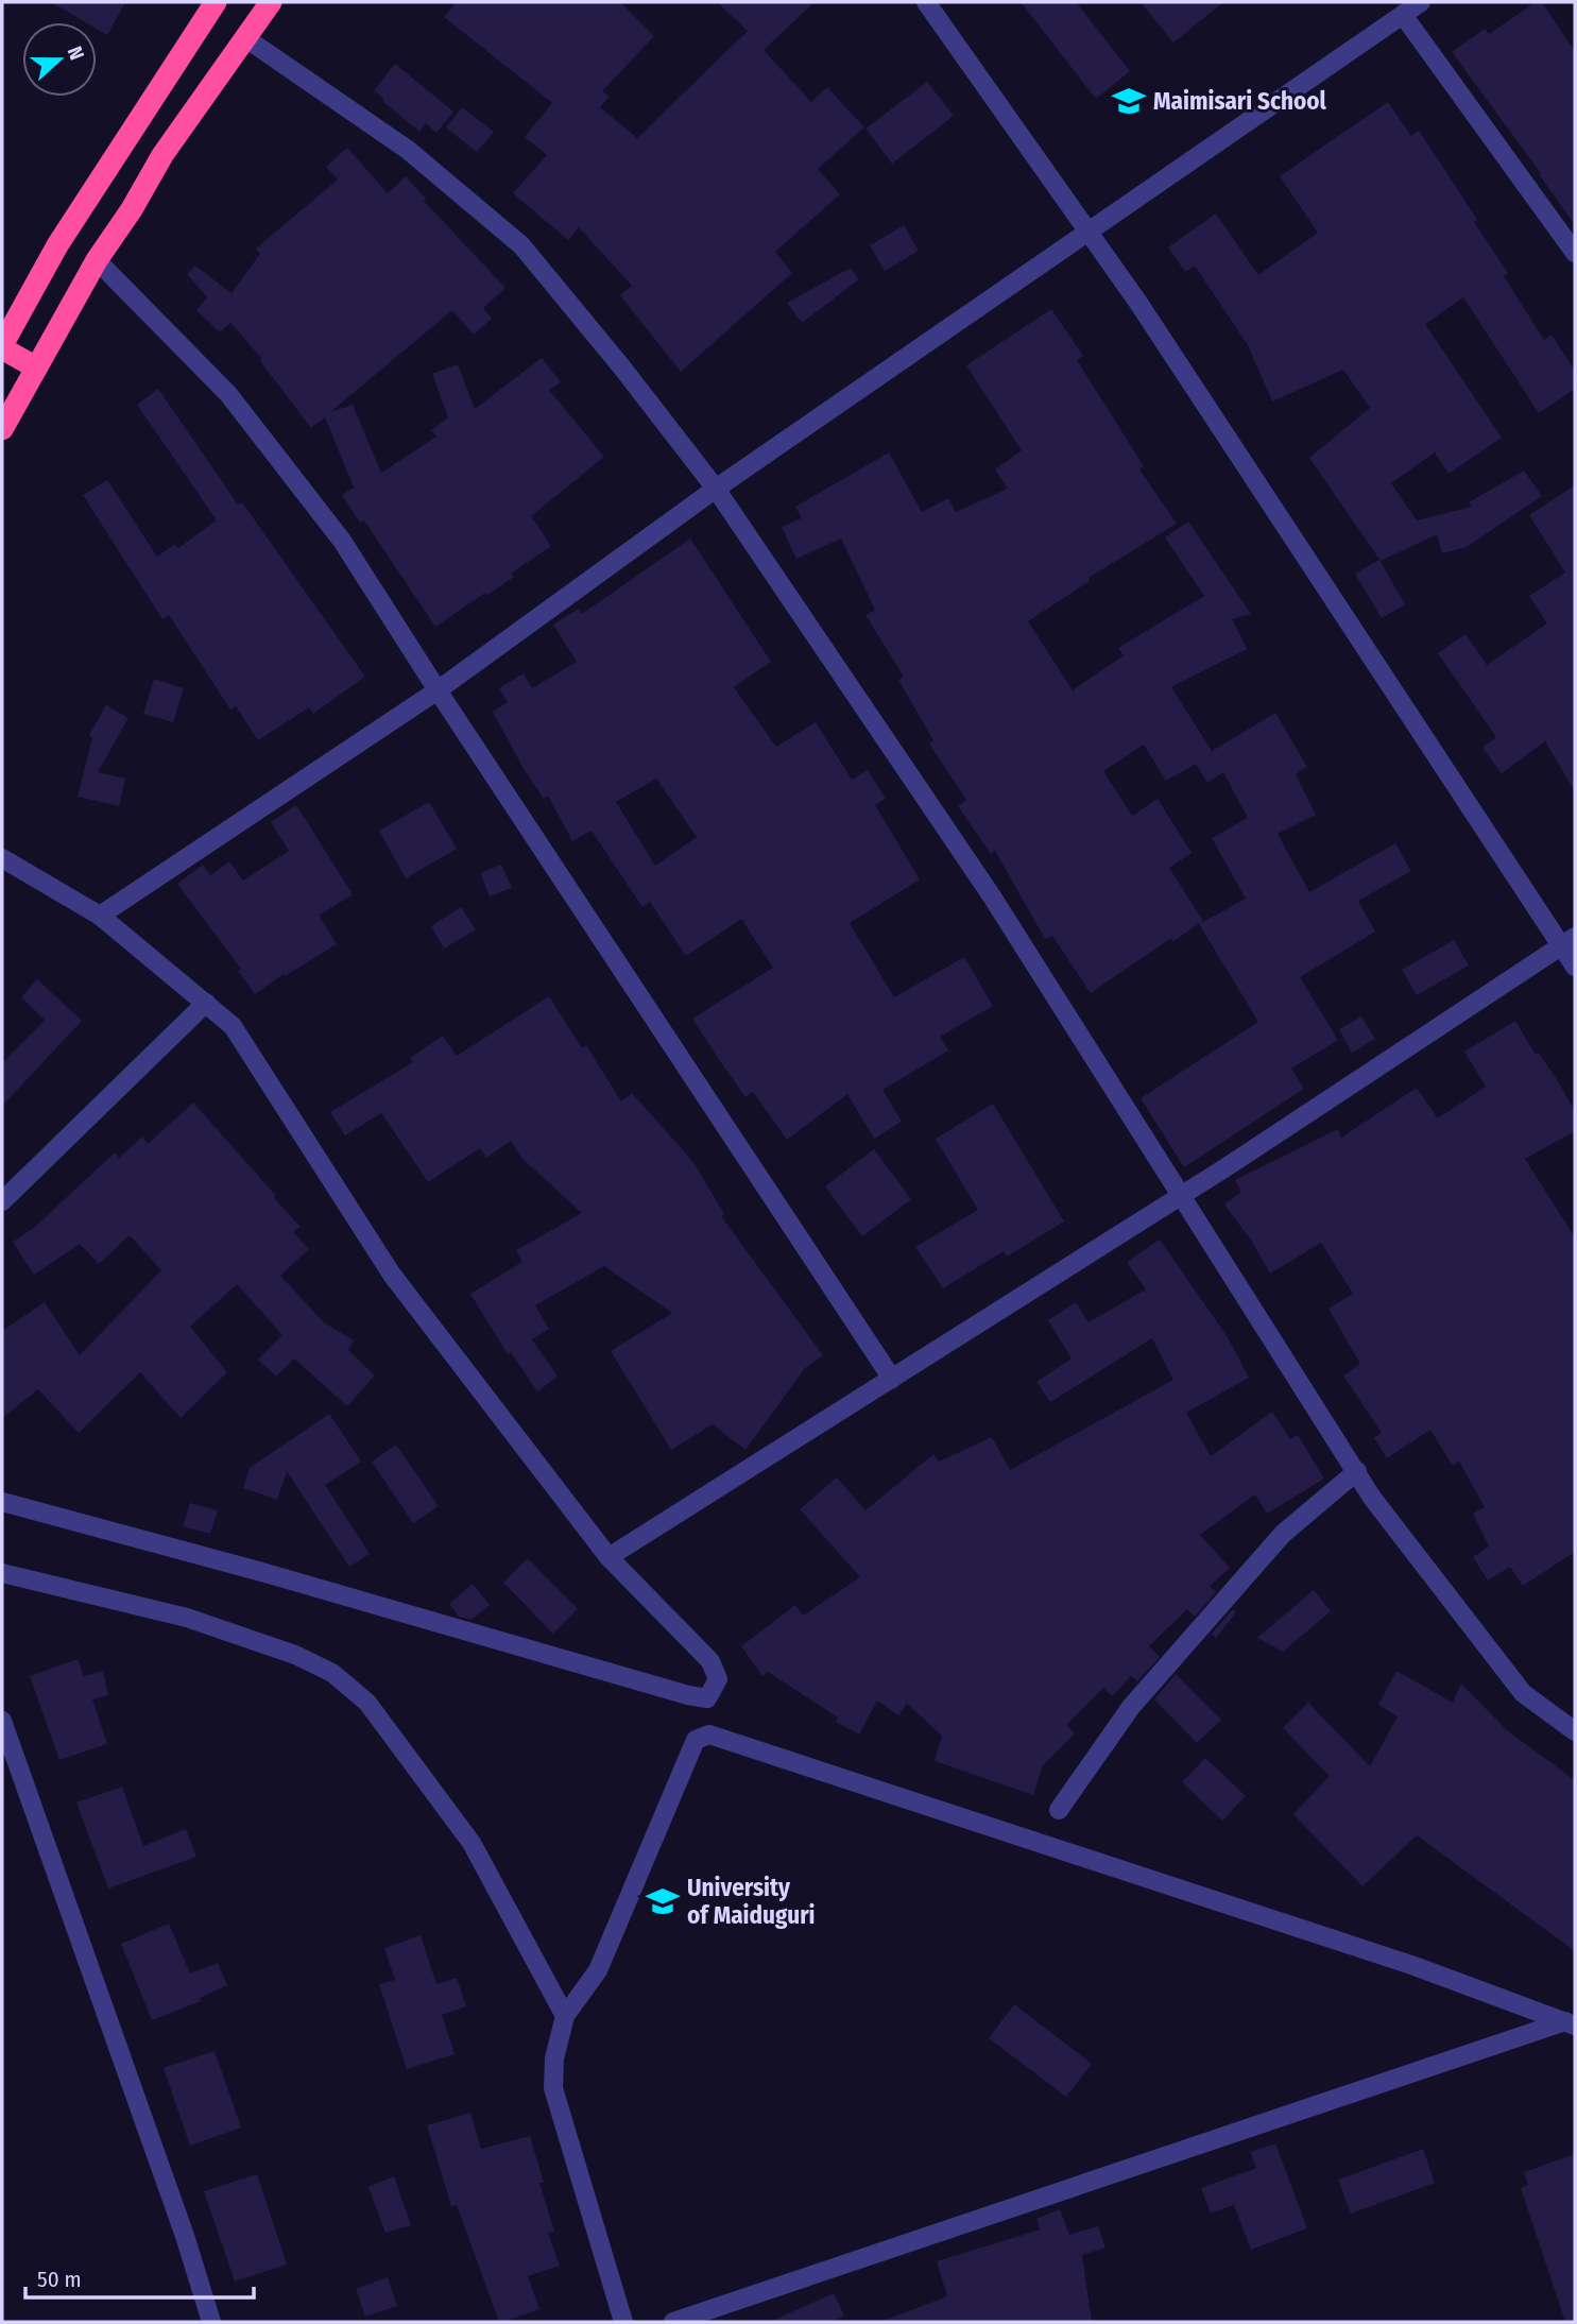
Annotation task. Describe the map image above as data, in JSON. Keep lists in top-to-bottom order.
{
  "places": {
    "school or university": ["Maimisari School", "University of Maiduguri"]
  },
  "scale_bar": "50 m",
  "north": "right"
}
